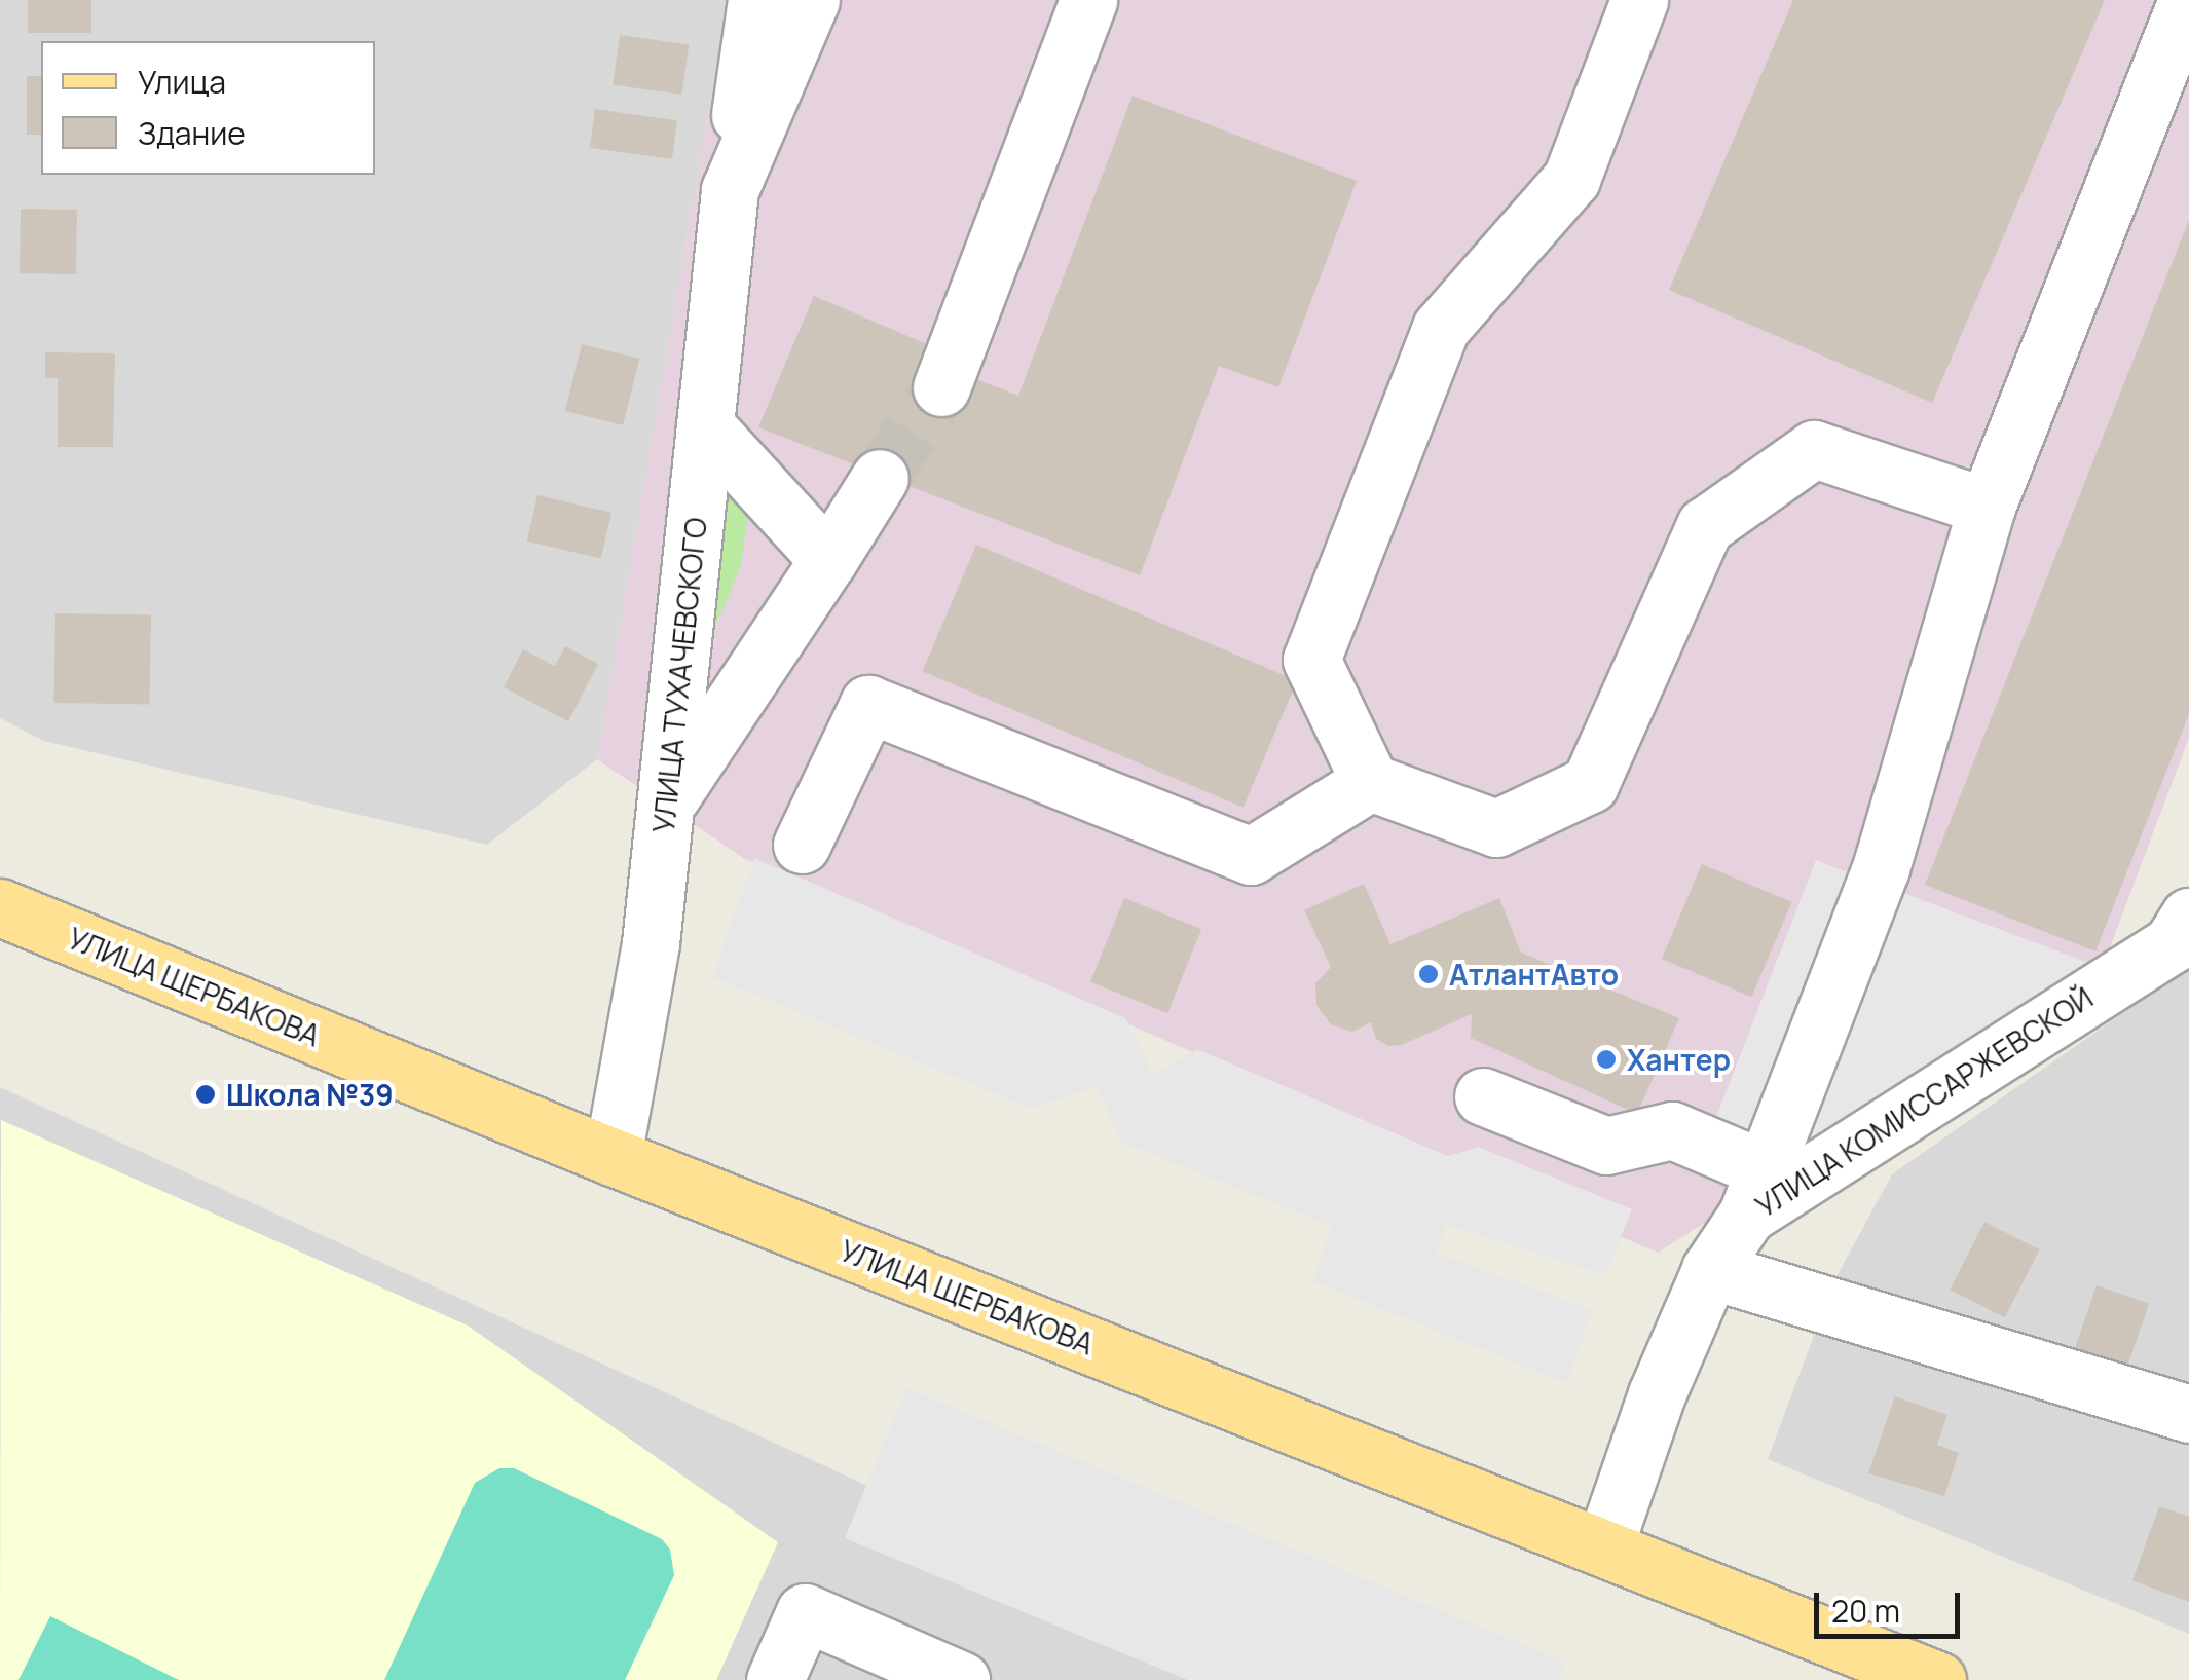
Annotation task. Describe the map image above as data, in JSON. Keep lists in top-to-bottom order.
{
  "streets": {
    "main road": ["УЛИЦА ЩЕРБАКОВА"],
    "street": ["УЛИЦА ТУХАЧЕВСКОГО", "УЛИЦА КОМИССАРЖЕВСКОЙ"]
  },
  "crossings": [
    ["УЛИЦА ТУХАЧЕВСКОГО", "УЛИЦА ЩЕРБАКОВА"],
    ["УЛИЦА ЩЕРБАКОВА", "УЛИЦА КОМИССАРЖЕВСКОЙ"]
  ],
  "places": ["АтлантАвто", "Хантер", "Школа №39"],
  "legend": ["Улица", "Здание"],
  "scale_bar": "20 m"
}
